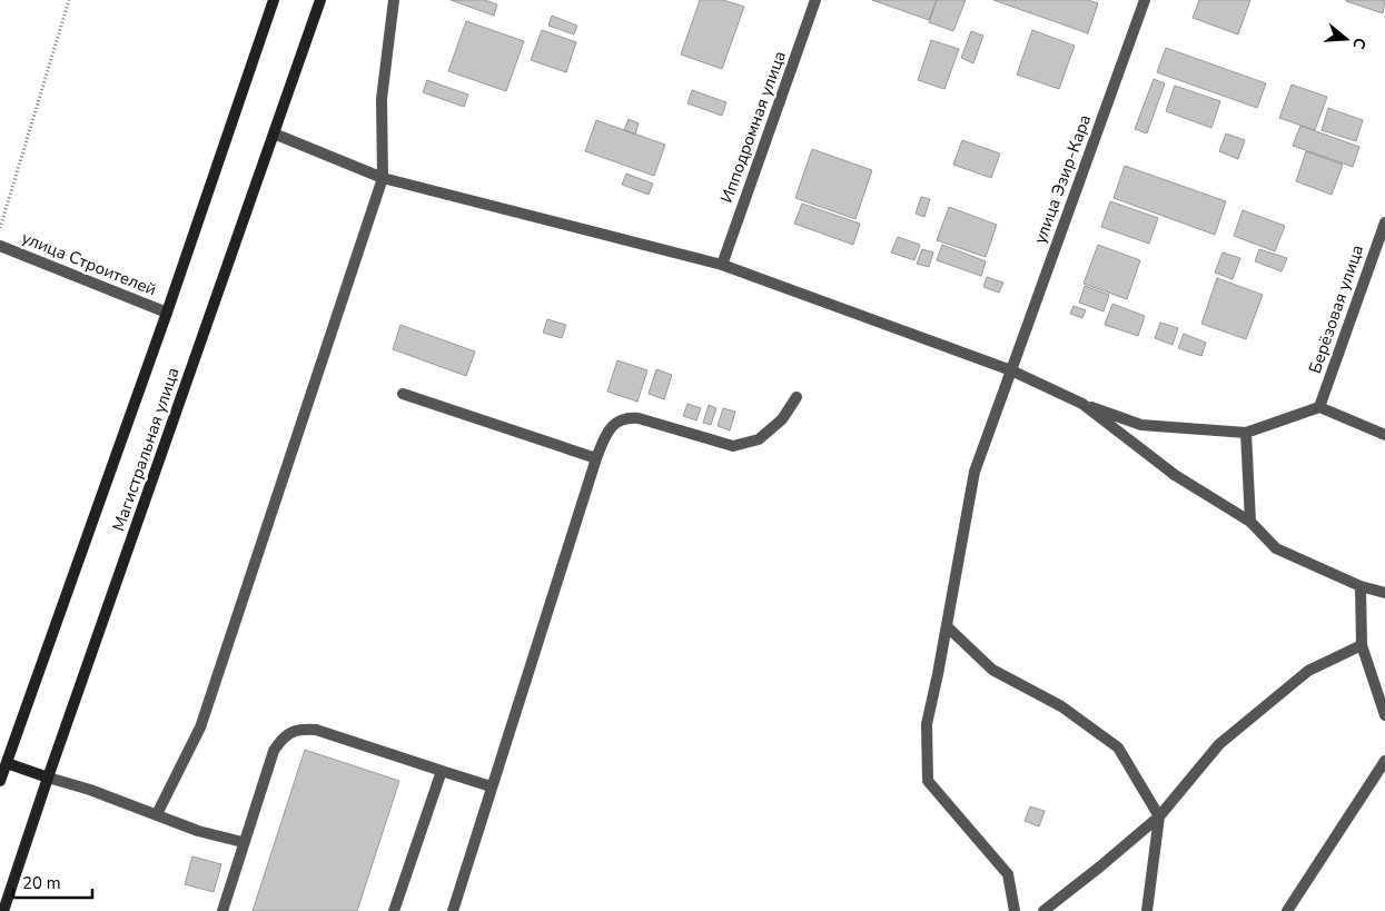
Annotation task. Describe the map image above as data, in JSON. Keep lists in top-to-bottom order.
{
  "streets": {
    "main road": ["Магистральная улица"],
    "street": [
      "Ипподромная улица",
      "улица Эзир-Кара",
      "улица Строителей",
      "Берёзовая улица"
    ]
  },
  "crossings": [
    ["улица Строителей", "Магистральная улица"]
  ],
  "scale_bar": "20 m",
  "north": "right"
}
